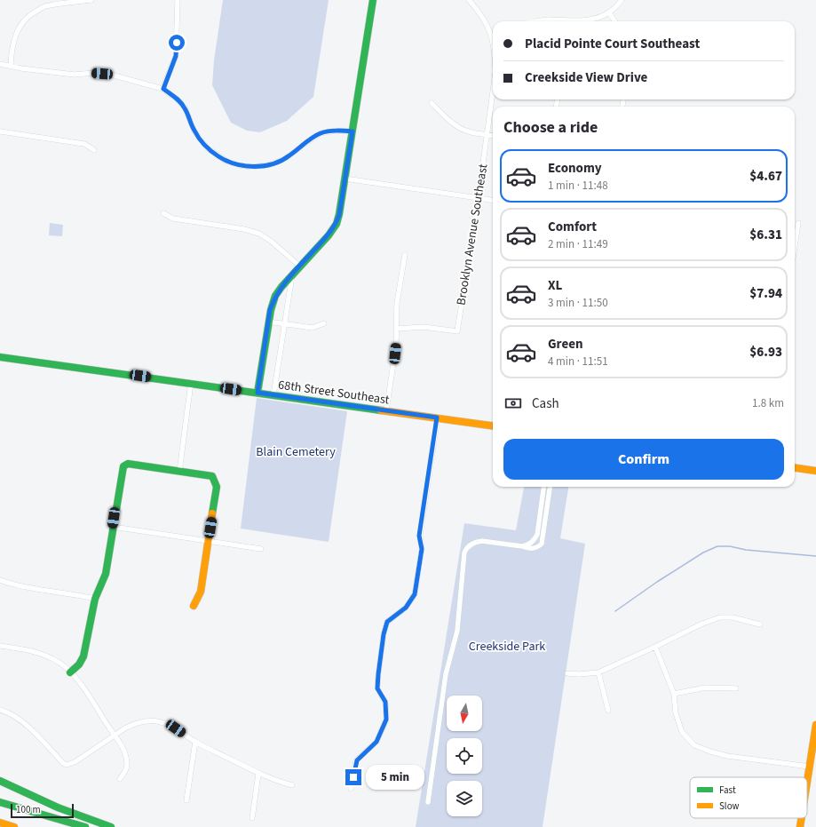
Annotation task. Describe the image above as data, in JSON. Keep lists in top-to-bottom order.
{
  "streets": {
    "main road": ["68th Street Southeast"],
    "street": ["Brooklyn Avenue Southeast"]
  },
  "parks": ["Blain Cemetery", "Creekside Park"],
  "legend": ["Fast", "Slow"],
  "scale_bar": "100 m",
  "north": "bottom",
  "page": {
    "banner": ["Placid Pointe Court Southeast", "Creekside View Drive"],
    "heading": "Choose a ride",
    "list": [
      {
        "name": "Economy",
        "note": "1 min · 11:48",
        "value": "$4.67"
      },
      {
        "name": "Comfort",
        "note": "2 min · 11:49",
        "value": "$6.31"
      },
      {
        "name": "XL",
        "note": "3 min · 11:50",
        "value": "$7.94"
      },
      {
        "name": "Green",
        "note": "4 min · 11:51",
        "value": "$6.93"
      }
    ],
    "pay": ["Cash", "1.8 km"],
    "buttons": "Confirm",
    "bubble": "5 min",
    "scale": "100 m"
  }
}
